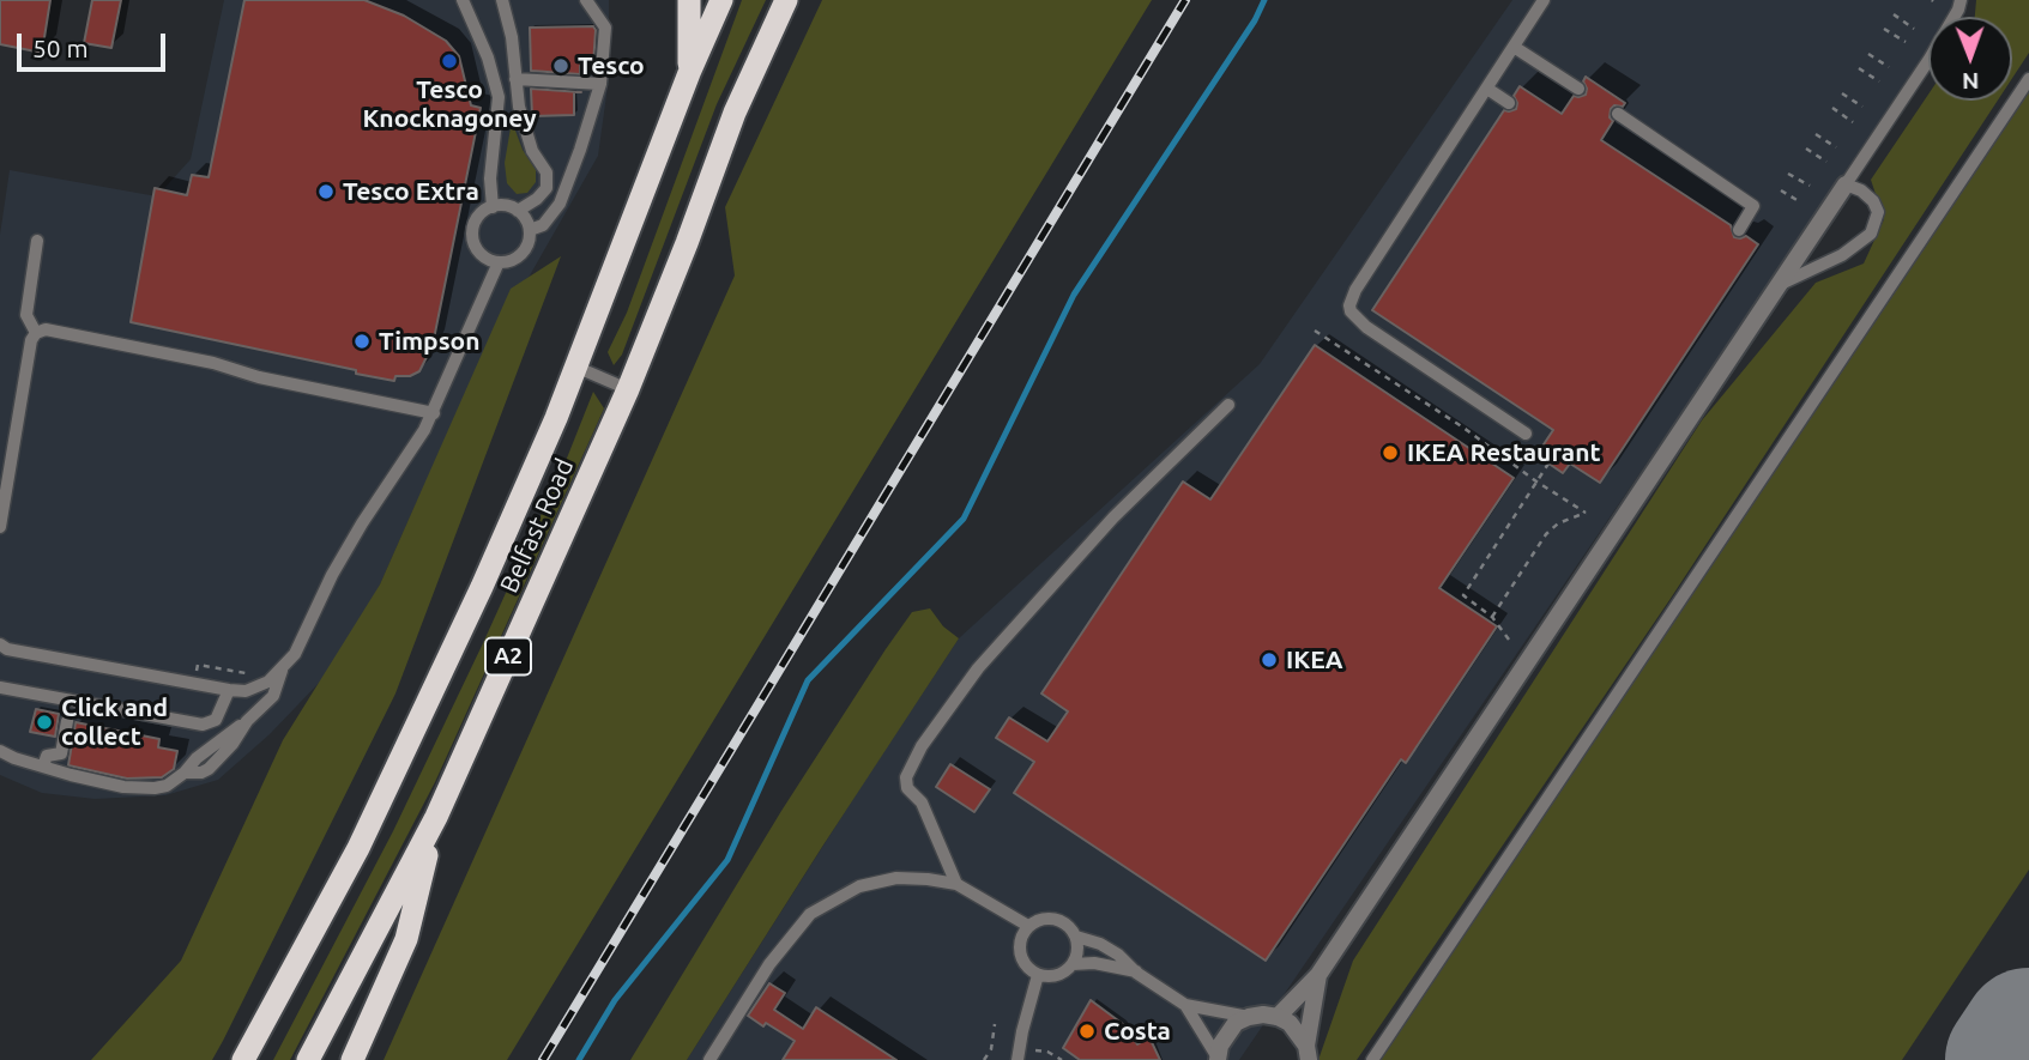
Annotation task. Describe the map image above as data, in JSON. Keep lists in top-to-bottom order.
{
  "streets": {
    "highway": ["Belfast Road", "A2"]
  },
  "places": [
    "Tesco Knocknagoney",
    "Tesco",
    "Tesco Extra",
    "Timpson",
    "IKEA Restaurant",
    "IKEA",
    "Click and collect",
    "Costa"
  ],
  "scale_bar": "50 m",
  "north": "bottom"
}
